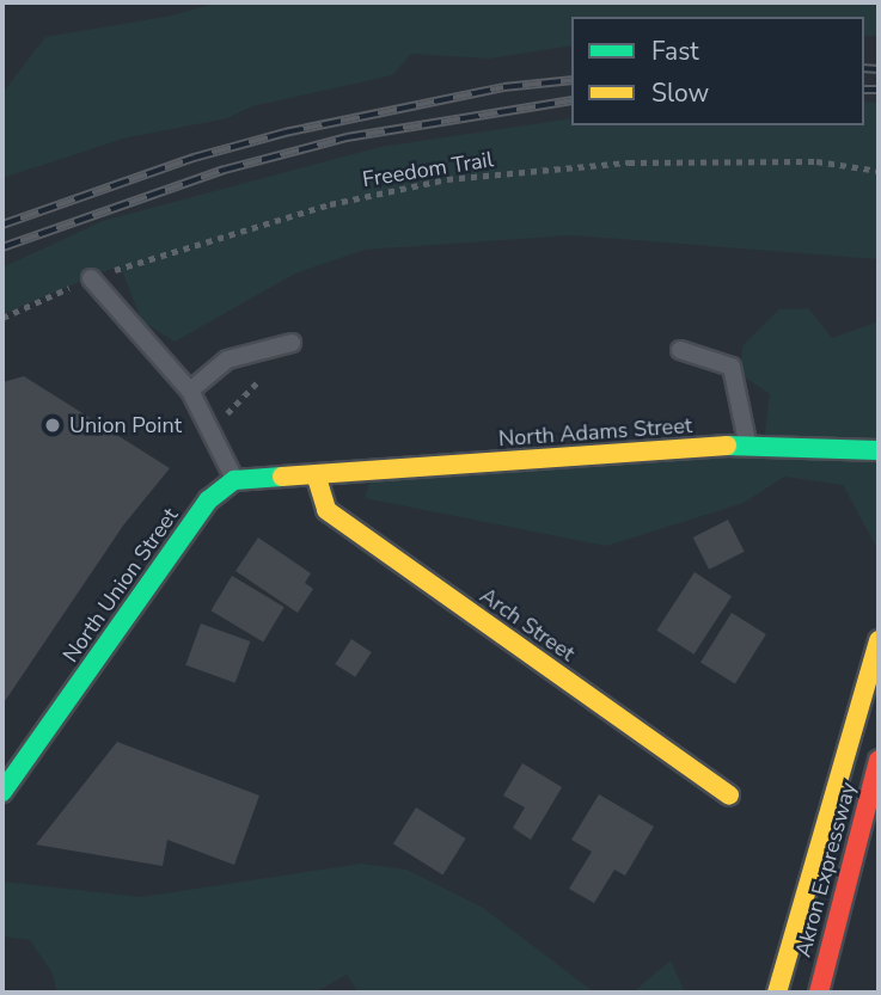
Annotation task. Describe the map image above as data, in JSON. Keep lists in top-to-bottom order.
{
  "streets": {
    "main road": [
      "North Adams Street",
      "North Union Street",
      "Arch Street",
      "Akron Expressway"
    ],
    "path": ["Freedom Trail"]
  },
  "crossings": [
    ["North Adams Street", "Arch Street"]
  ],
  "places": ["Union Point"],
  "legend": ["Fast", "Slow"]
}
